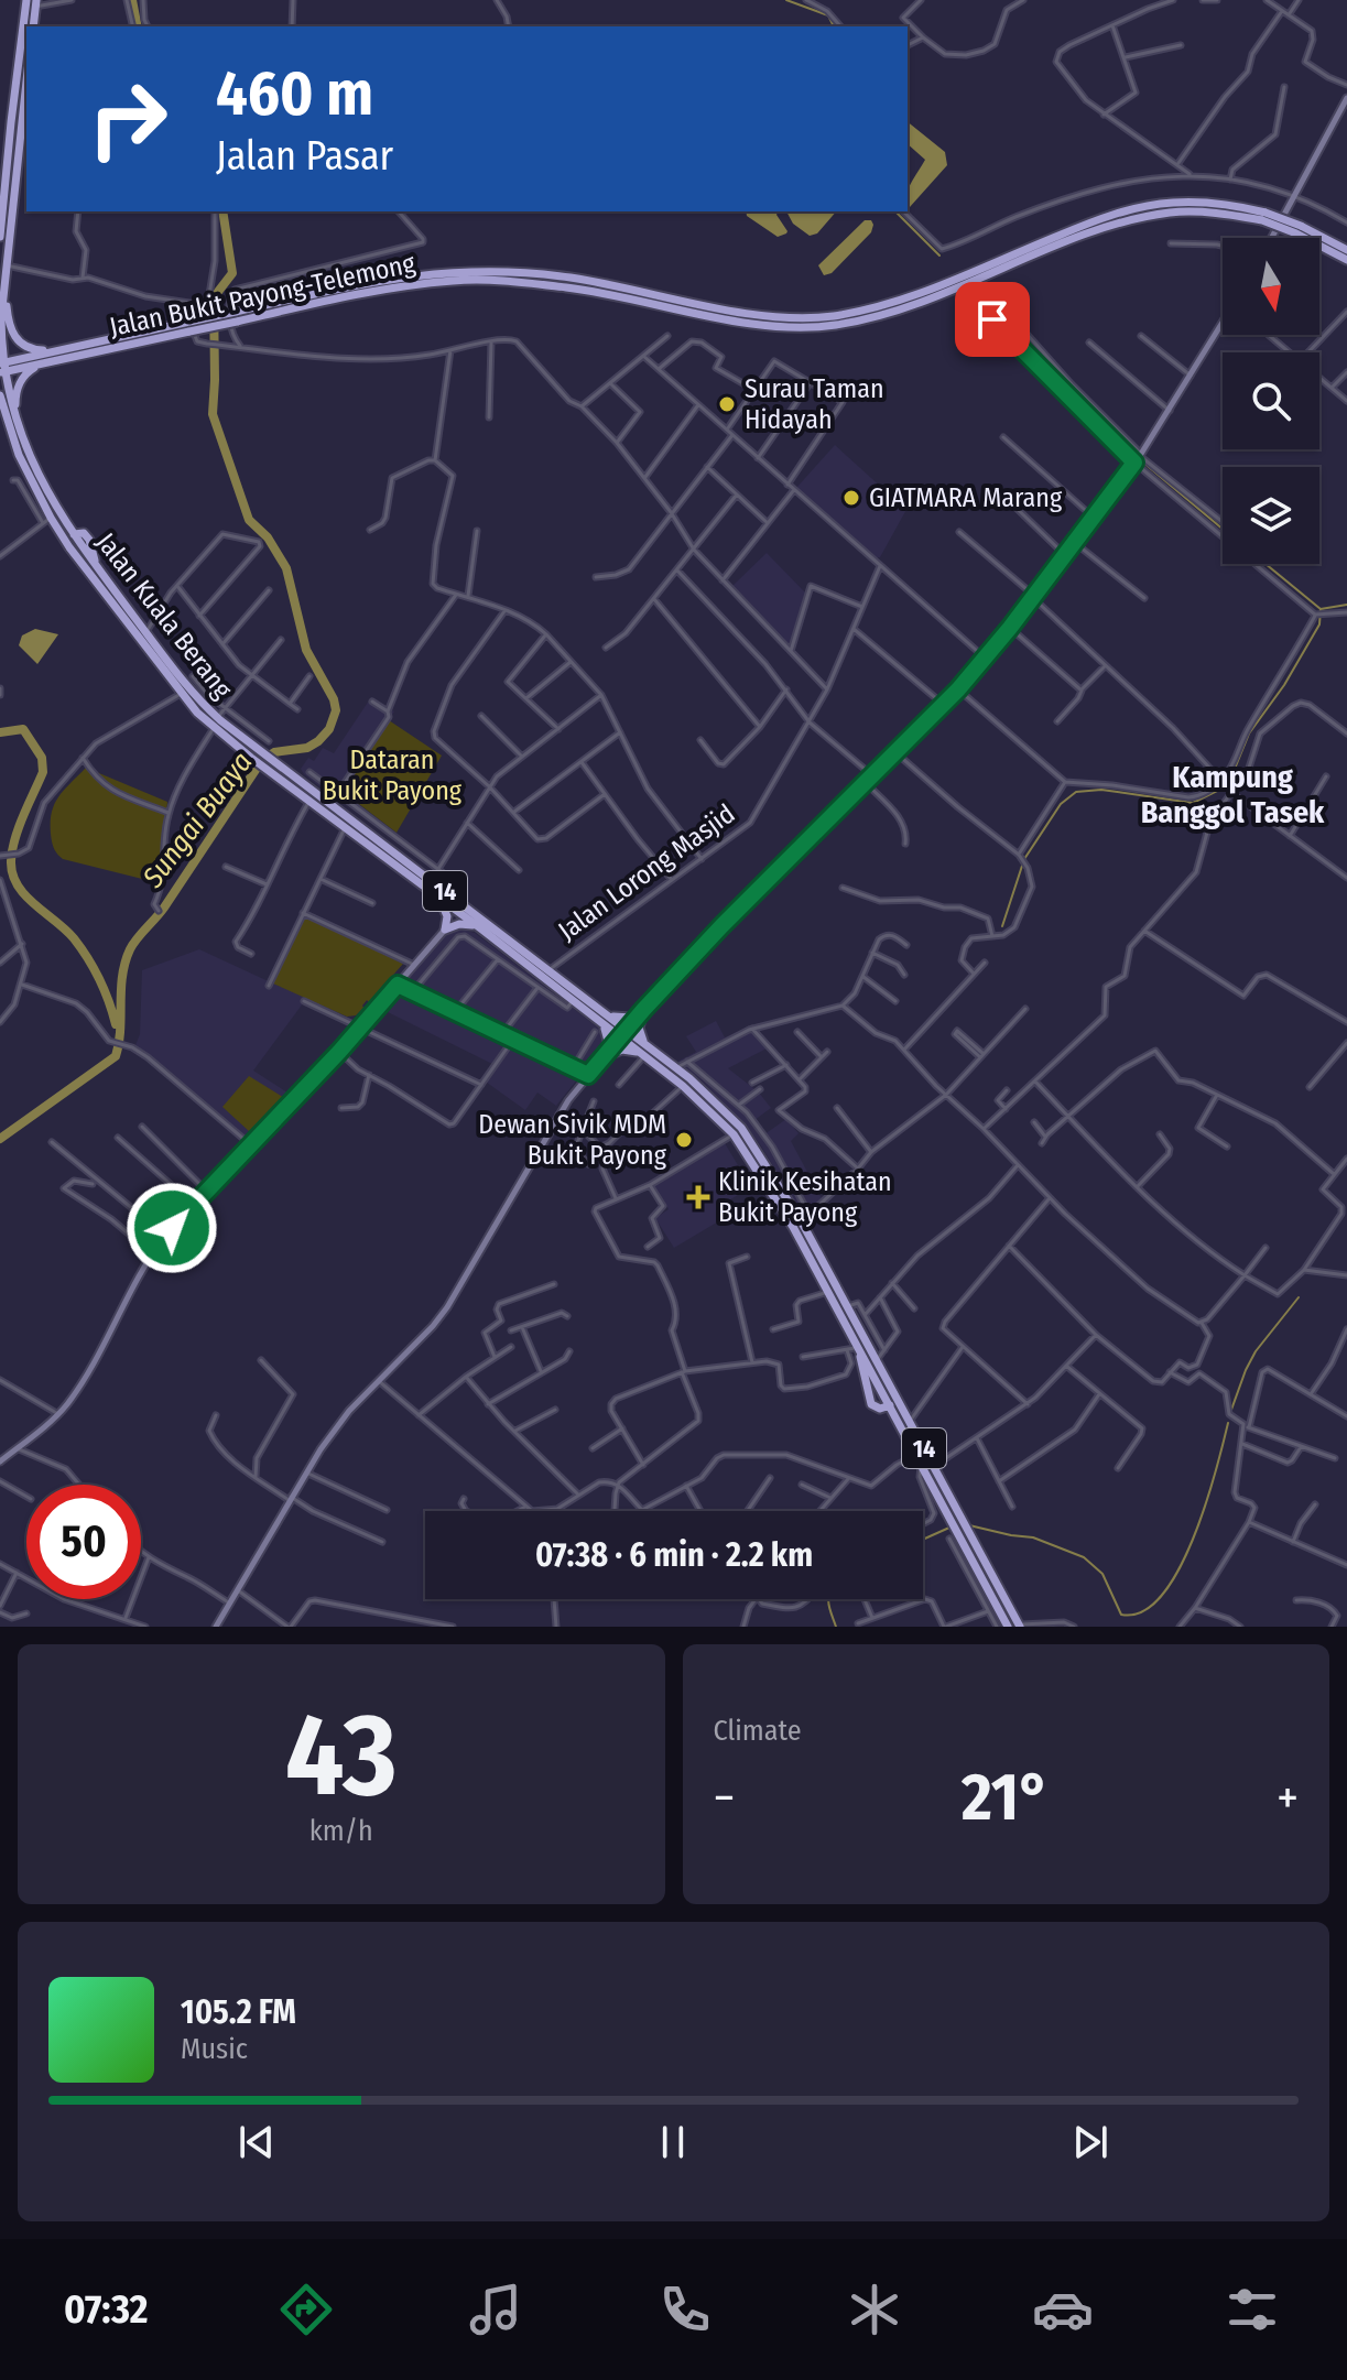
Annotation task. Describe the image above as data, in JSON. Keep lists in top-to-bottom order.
{
  "streets": {
    "highway": ["Jalan Bukit Payong-Telemong", "Jalan Kuala Berang", "14"],
    "street": ["Jalan Lorong Masjid"]
  },
  "crossings": [
    ["Jalan Bukit Payong-Telemong", "Jalan Kuala Berang"],
    ["Jalan Kuala Berang", "Jalan Lorong Masjid"]
  ],
  "districts": ["Kampung Banggol Tasek"],
  "water": ["Sungai Buaya"],
  "parks": ["Dataran Bukit Payong"],
  "places": {
    "other": ["Surau Taman Hidayah", "GIATMARA Marang", "Dewan Sivik MDM Bukit Payong"],
    "health": ["Klinik Kesihatan Bukit Payong"]
  },
  "north": "bottom",
  "page": {
    "turn": ["460 m", "Jalan Pasar"],
    "limit": "50",
    "trip": "07:38 · 6 min · 2.2 km",
    "tile": [
      ["43", "km/h"],
      "Climate"
    ],
    "heat": ["−", "21°", "+"],
    "song": ["105.2 FM", "Music"],
    "tabs": "07:32"
  }
}
